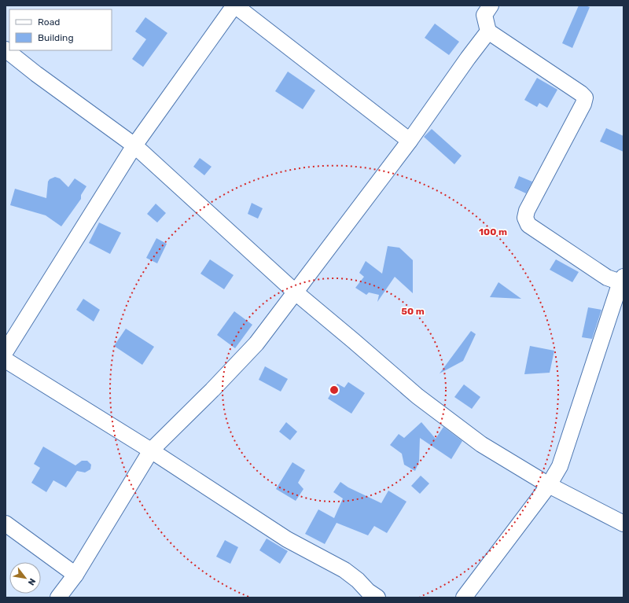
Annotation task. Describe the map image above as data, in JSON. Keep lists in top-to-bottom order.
{
  "legend": ["Road", "Building"],
  "north": "bottom right",
  "rings": ["100 m", "50 m"]
}
